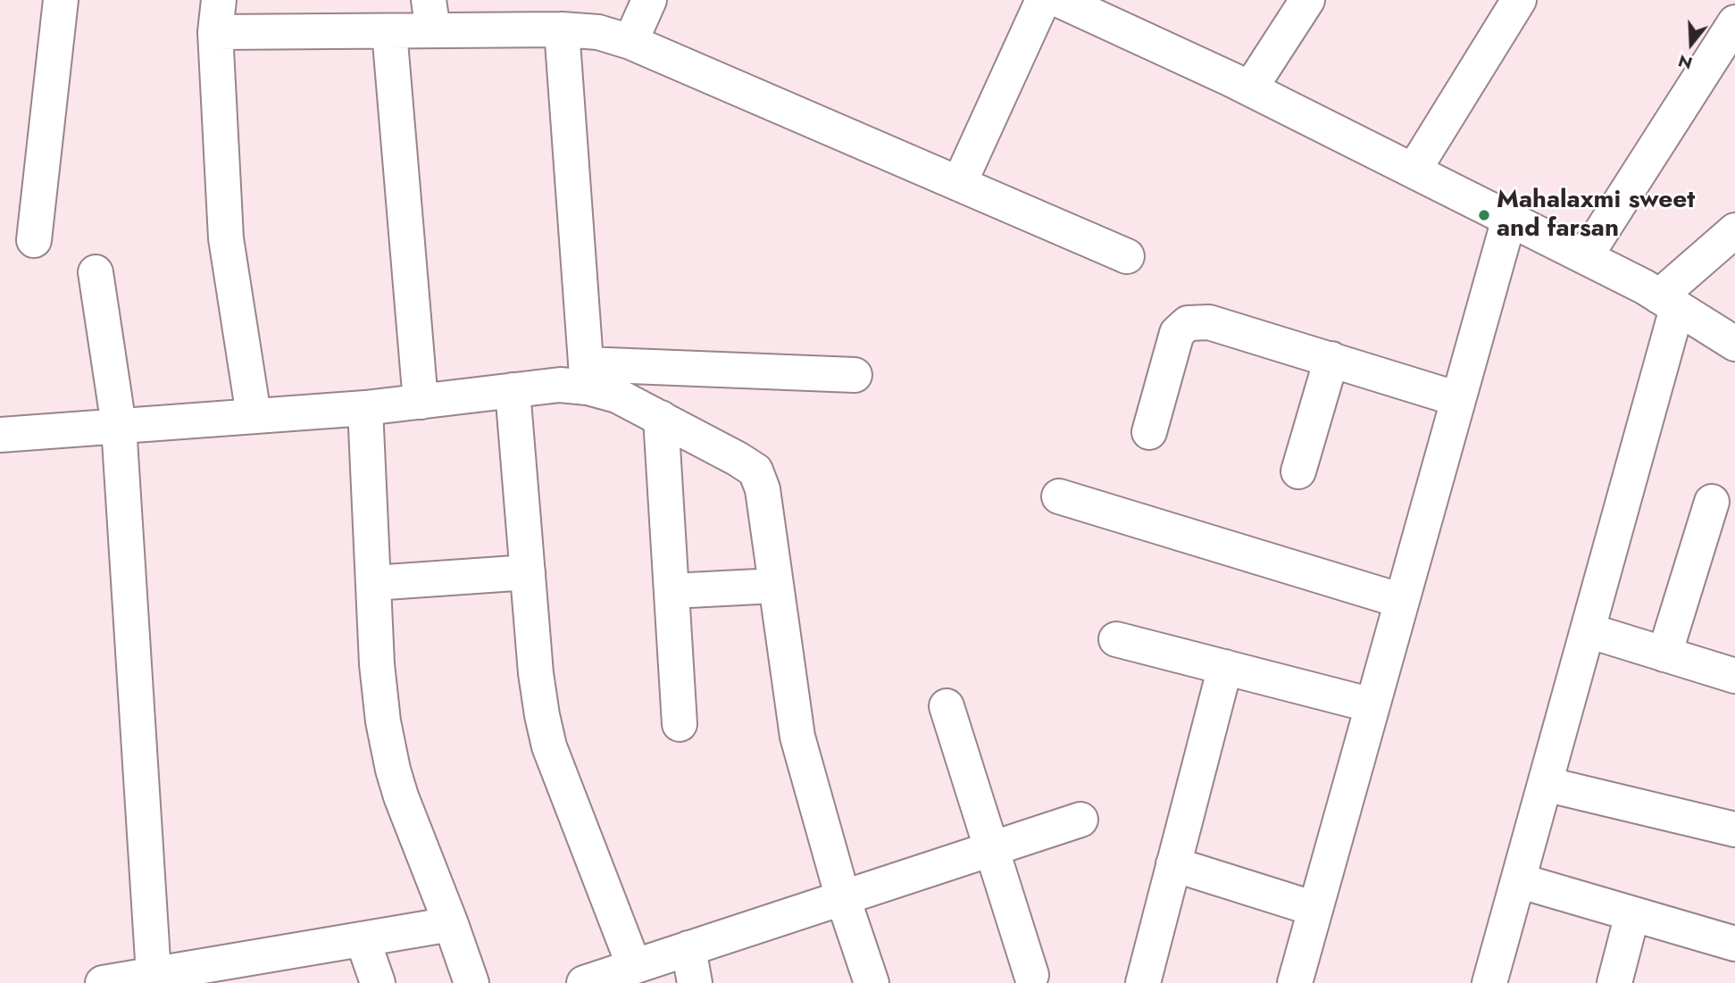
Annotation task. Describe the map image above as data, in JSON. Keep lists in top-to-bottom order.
{
  "places": ["Mahalaxmi sweet and farsan"],
  "north": "bottom"
}
